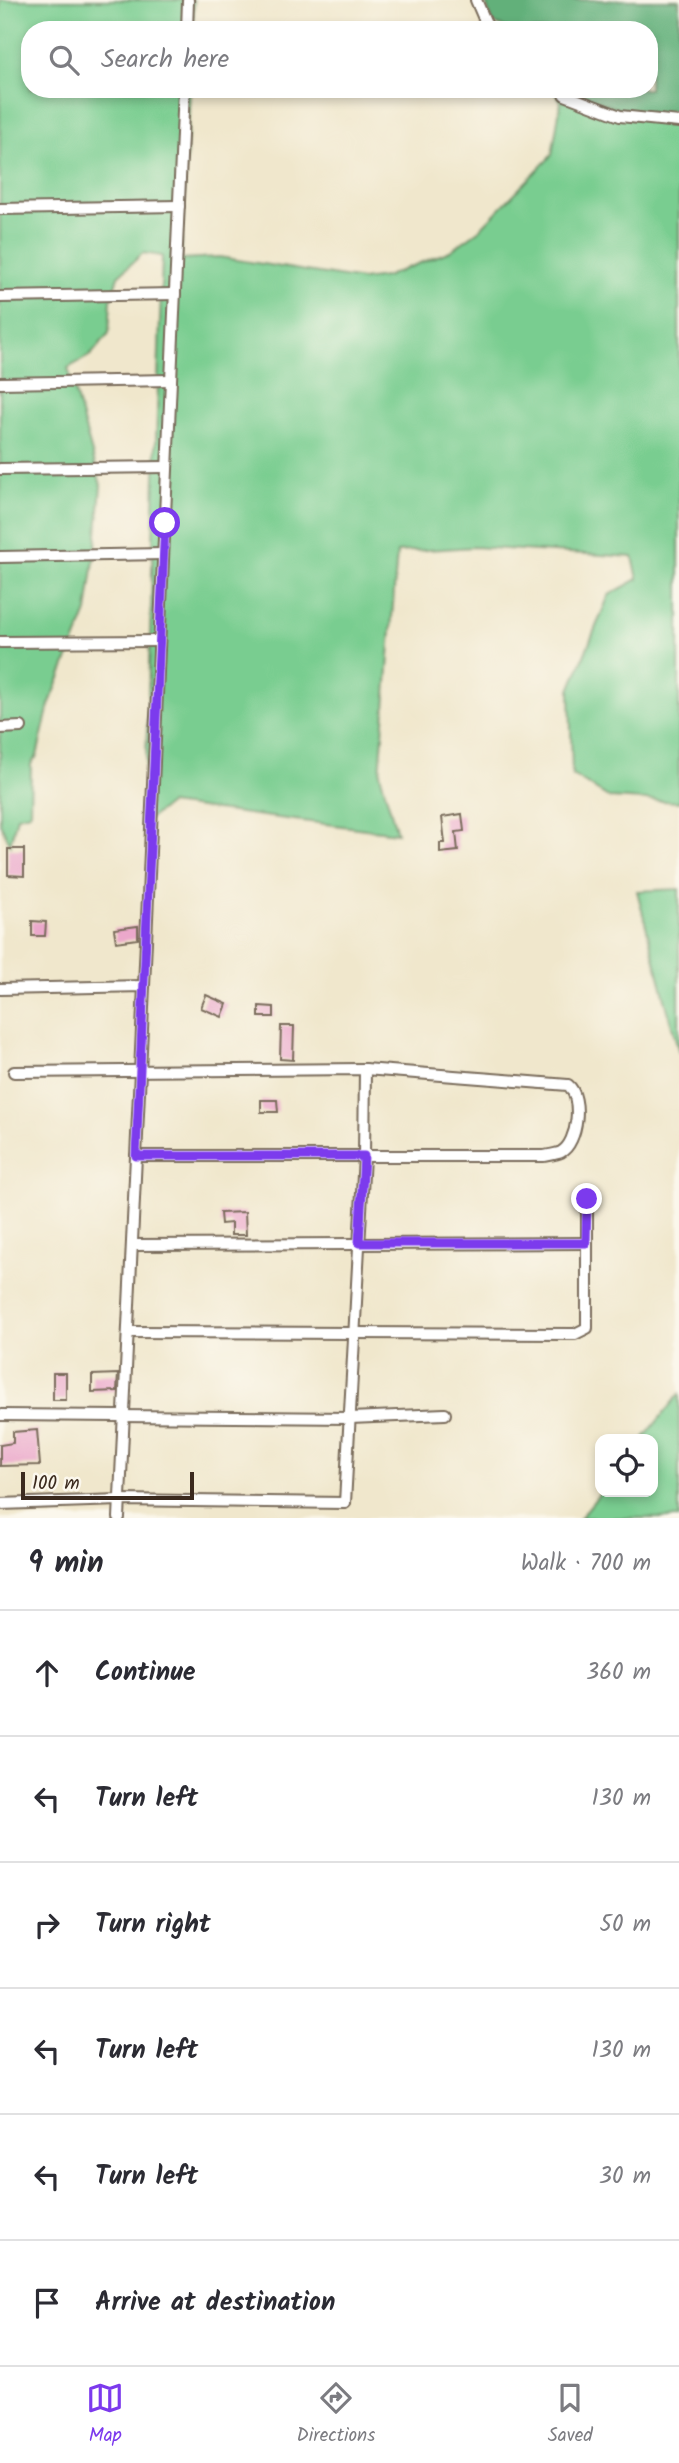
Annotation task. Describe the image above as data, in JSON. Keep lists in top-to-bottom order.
{
  "scale_bar": "100 m",
  "page": {
    "search": "Search here",
    "scale": "100 m",
    "heading": ["9 min", "Walk · 700 m"],
    "list": [
      ["Continue", "360 m"],
      ["Turn left", "130 m"],
      ["Turn right", "50 m"],
      ["Turn left", "130 m"],
      ["Turn left", "30 m"],
      "Arrive at destination"
    ],
    "nav": ["Map", "Directions", "Saved"]
  }
}
